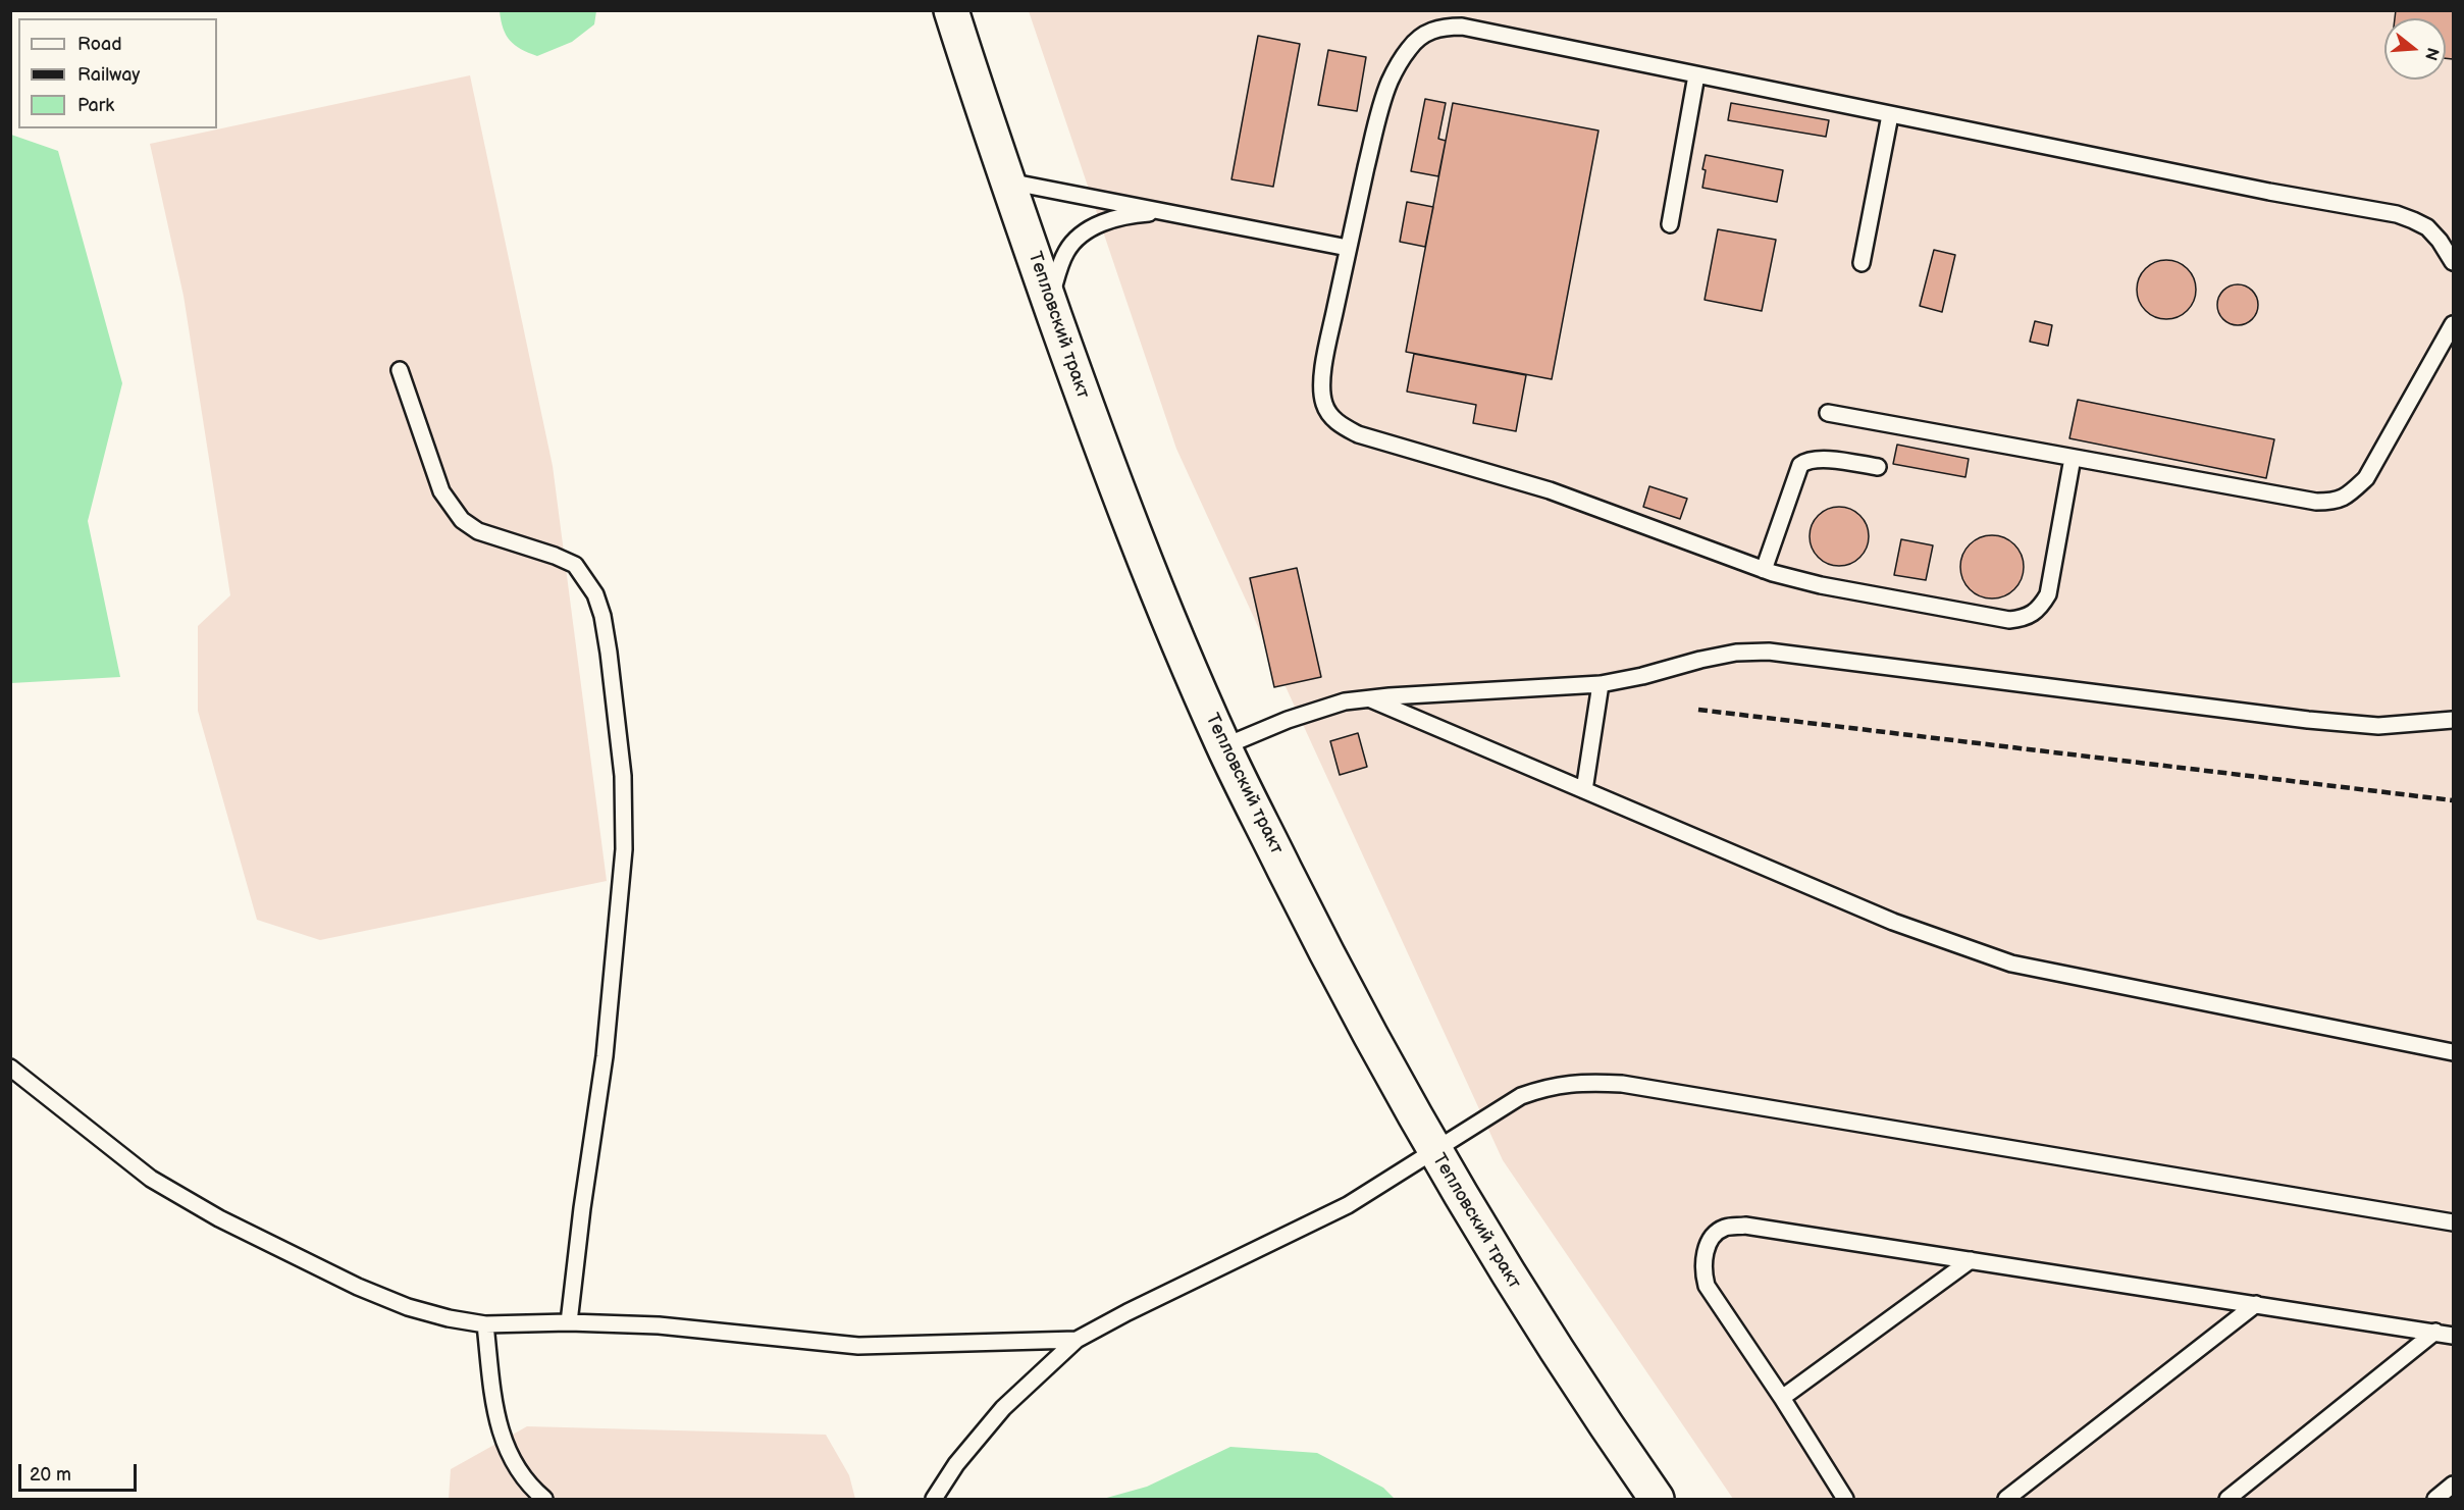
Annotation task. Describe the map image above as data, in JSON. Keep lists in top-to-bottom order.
{
  "streets": {
    "main road": ["Тепловский тракт"]
  },
  "legend": ["Road", "Railway", "Park"],
  "scale_bar": "20 m",
  "north": "right"
}
